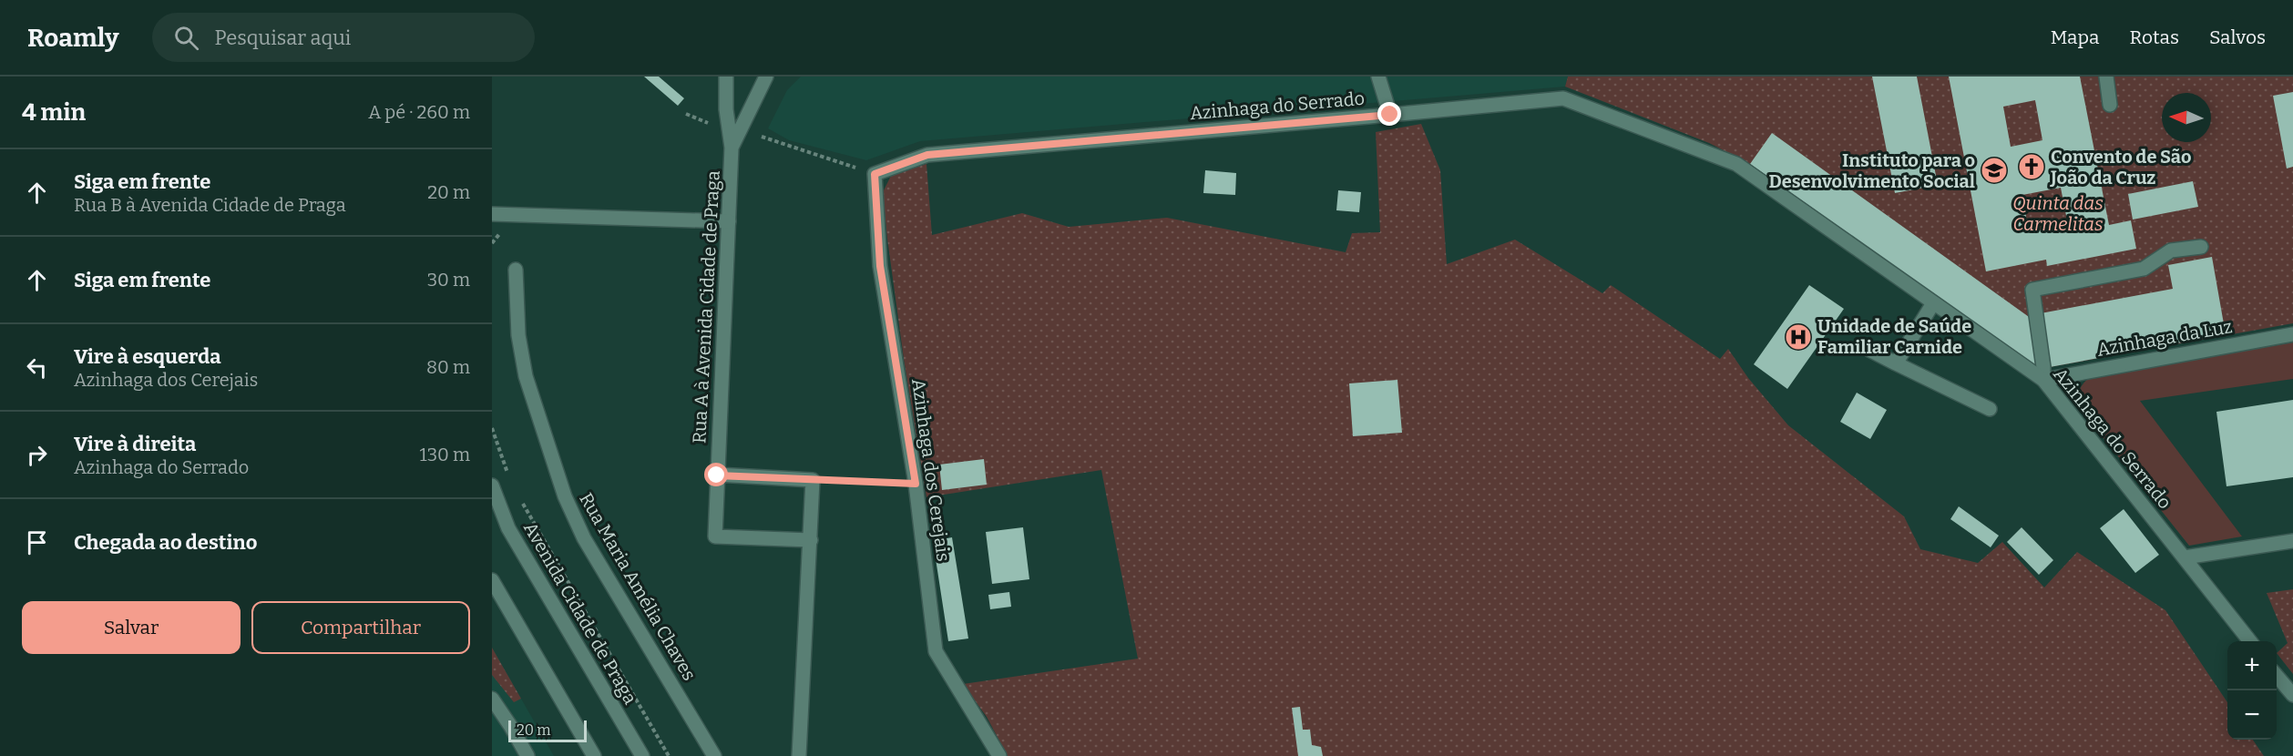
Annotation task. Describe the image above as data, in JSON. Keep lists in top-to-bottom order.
{
  "streets": {
    "street": [
      "Azinhaga do Serrado",
      "Rua A à Avenida Cidade de Praga",
      "Azinhaga da Luz",
      "Azinhaga dos Cerejais",
      "Rua Maria Amélia Chaves",
      "Avenida Cidade de Praga"
    ]
  },
  "crossings": [
    ["Azinhaga do Serrado", "Azinhaga da Luz"],
    ["Azinhaga do Serrado", "Azinhaga dos Cerejais"]
  ],
  "parks": ["Quinta das Carmelitas"],
  "places": {
    "church": ["Convento de São João da Cruz"],
    "school or university": ["Instituto para o Desenvolvimento Social"],
    "hospital": ["Unidade de Saúde Familiar Carnide"]
  },
  "scale_bar": "20 m",
  "north": "left",
  "page": {
    "header": "Roamly",
    "search": "Pesquisar aqui",
    "nav": ["Mapa", "Rotas", "Salvos"],
    "heading": ["4 min", "A pé · 260 m"],
    "list": [
      ["Siga em frente", "Rua B à Avenida Cidade de Praga", "20 m"],
      ["Siga em frente", "30 m"],
      ["Vire à esquerda", "Azinhaga dos Cerejais", "80 m"],
      ["Vire à direita", "Azinhaga do Serrado", "130 m"],
      "Chegada ao destino"
    ],
    "buttons": ["Salvar", "Compartilhar"],
    "map_buttons": ["+", "−"],
    "scale": "20 m"
  }
}
